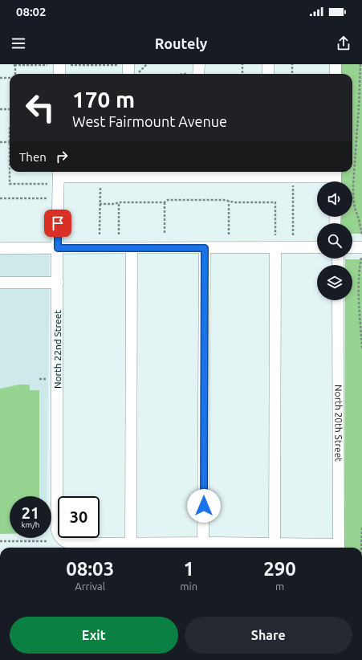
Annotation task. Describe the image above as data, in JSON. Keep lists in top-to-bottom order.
{
  "streets": {
    "street": ["North 22nd Street", "North 20th Street"]
  },
  "page": {
    "status": "08:02",
    "header": "Routely",
    "turn": ["170 m", "West Fairmount Avenue"],
    "then": "Then",
    "speed": "21 km/h",
    "limit": "30",
    "eta": [
      "08:03",
      "Arrival",
      "1",
      "min",
      "290",
      "m"
    ],
    "buttons": ["Exit", "Share"]
  }
}
